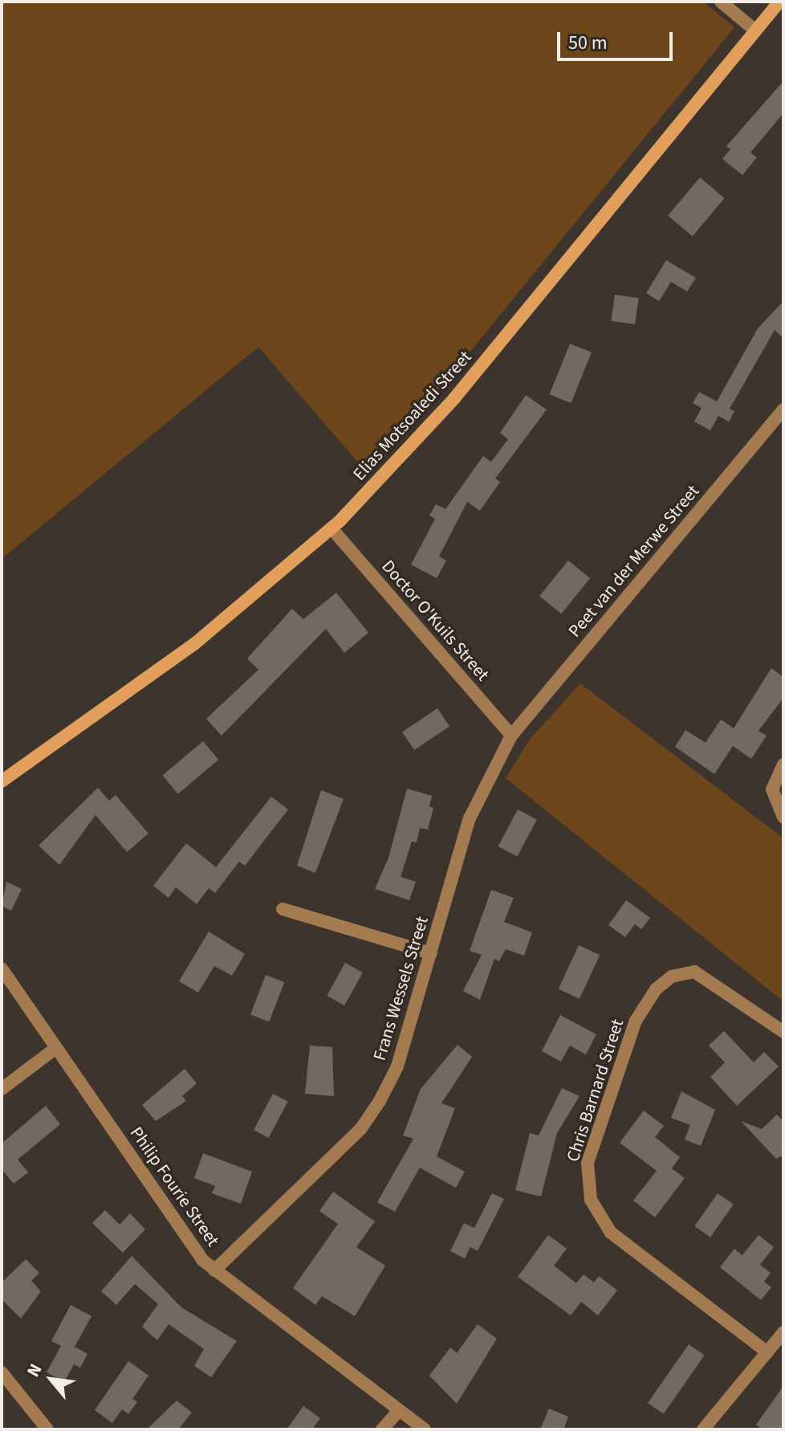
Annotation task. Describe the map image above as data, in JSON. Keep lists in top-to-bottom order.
{
  "streets": {
    "street": [
      "Elias Motsoaledi Street",
      "Peet van der Merwe Street",
      "Doctor O'Kuils Street",
      "Frans Wessels Street",
      "Chris Barnard Street",
      "Philip Fourie Street"
    ]
  },
  "crossings": [
    ["Elias Motsoaledi Street", "Doctor O'Kuils Street"],
    ["Peet van der Merwe Street", "Doctor O'Kuils Street"],
    ["Peet van der Merwe Street", "Frans Wessels Street"],
    ["Doctor O'Kuils Street", "Frans Wessels Street"],
    ["Frans Wessels Street", "Philip Fourie Street"]
  ],
  "scale_bar": "50 m",
  "north": "top left"
}
